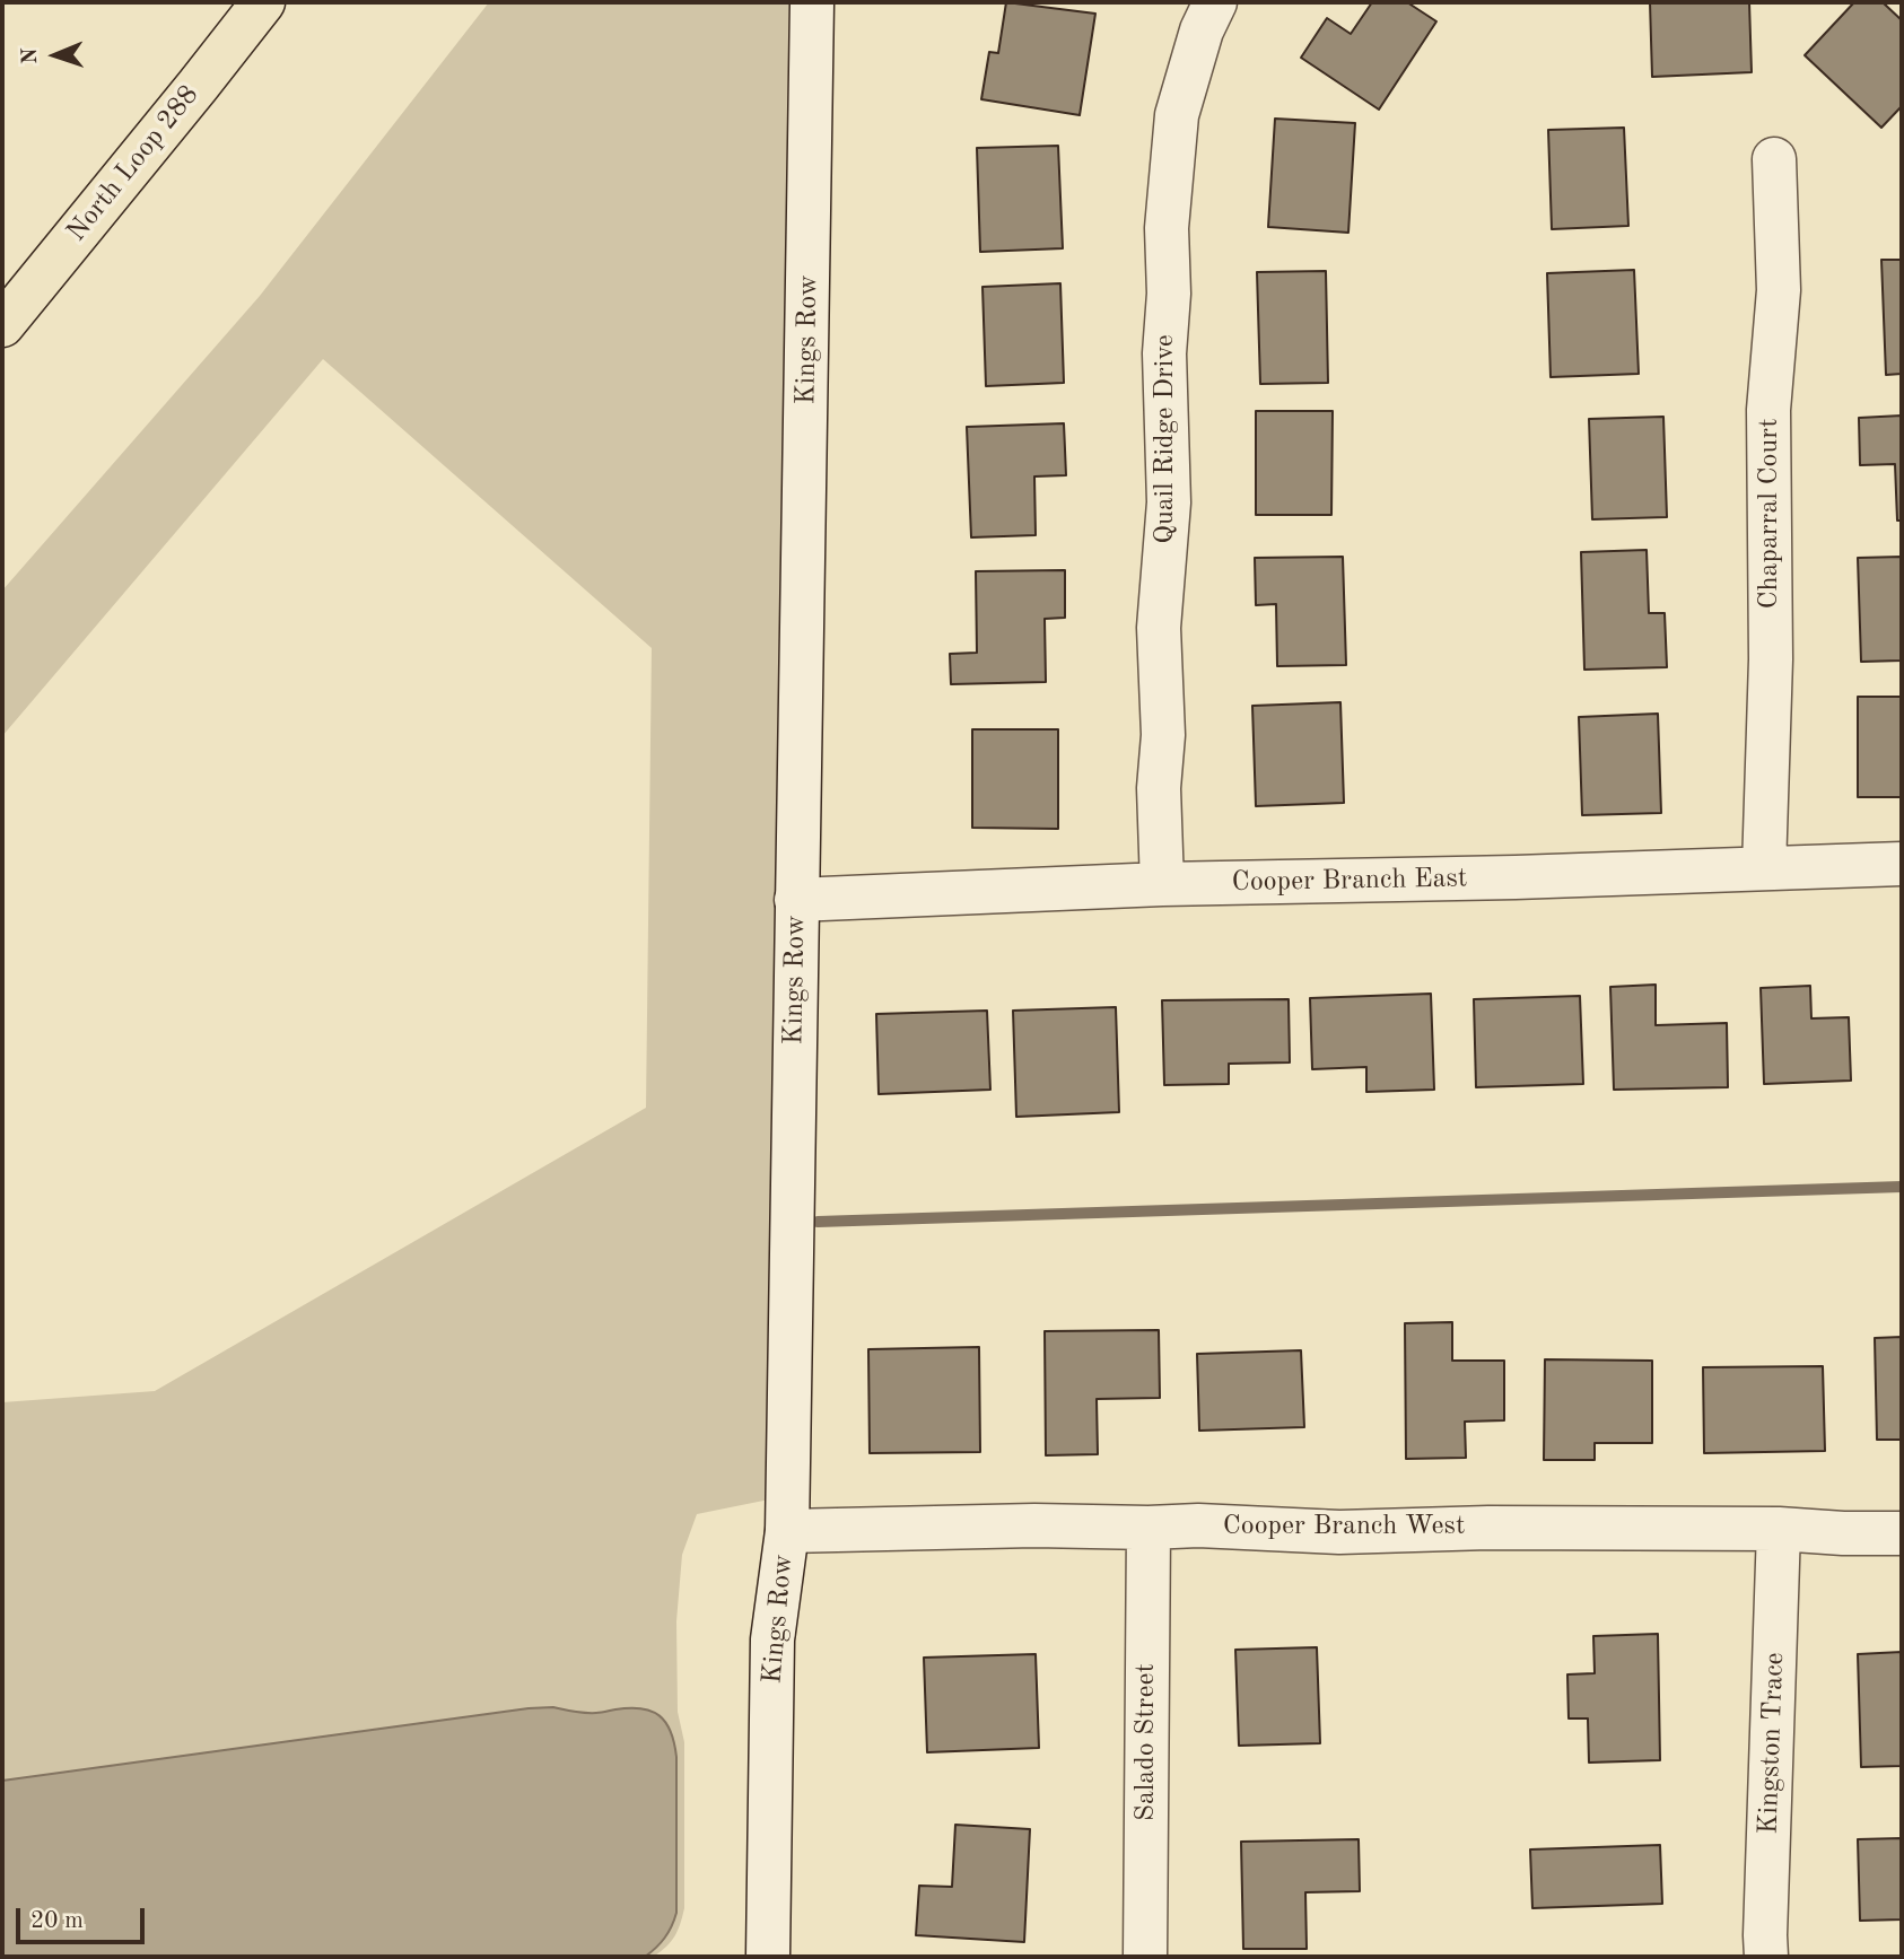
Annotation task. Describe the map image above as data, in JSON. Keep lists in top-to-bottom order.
{
  "streets": {
    "highway": ["North Loop 288"],
    "street": [
      "Kings Row",
      "Quail Ridge Drive",
      "Chaparral Court",
      "Cooper Branch East",
      "Cooper Branch West",
      "Salado Street",
      "Kingston Trace"
    ]
  },
  "crossings": [
    ["Kings Row", "Cooper Branch East"],
    ["Kings Row", "Cooper Branch West"],
    ["Quail Ridge Drive", "Cooper Branch East"],
    ["Chaparral Court", "Cooper Branch East"],
    ["Cooper Branch West", "Salado Street"],
    ["Cooper Branch West", "Kingston Trace"]
  ],
  "scale_bar": "20 m",
  "north": "left"
}
